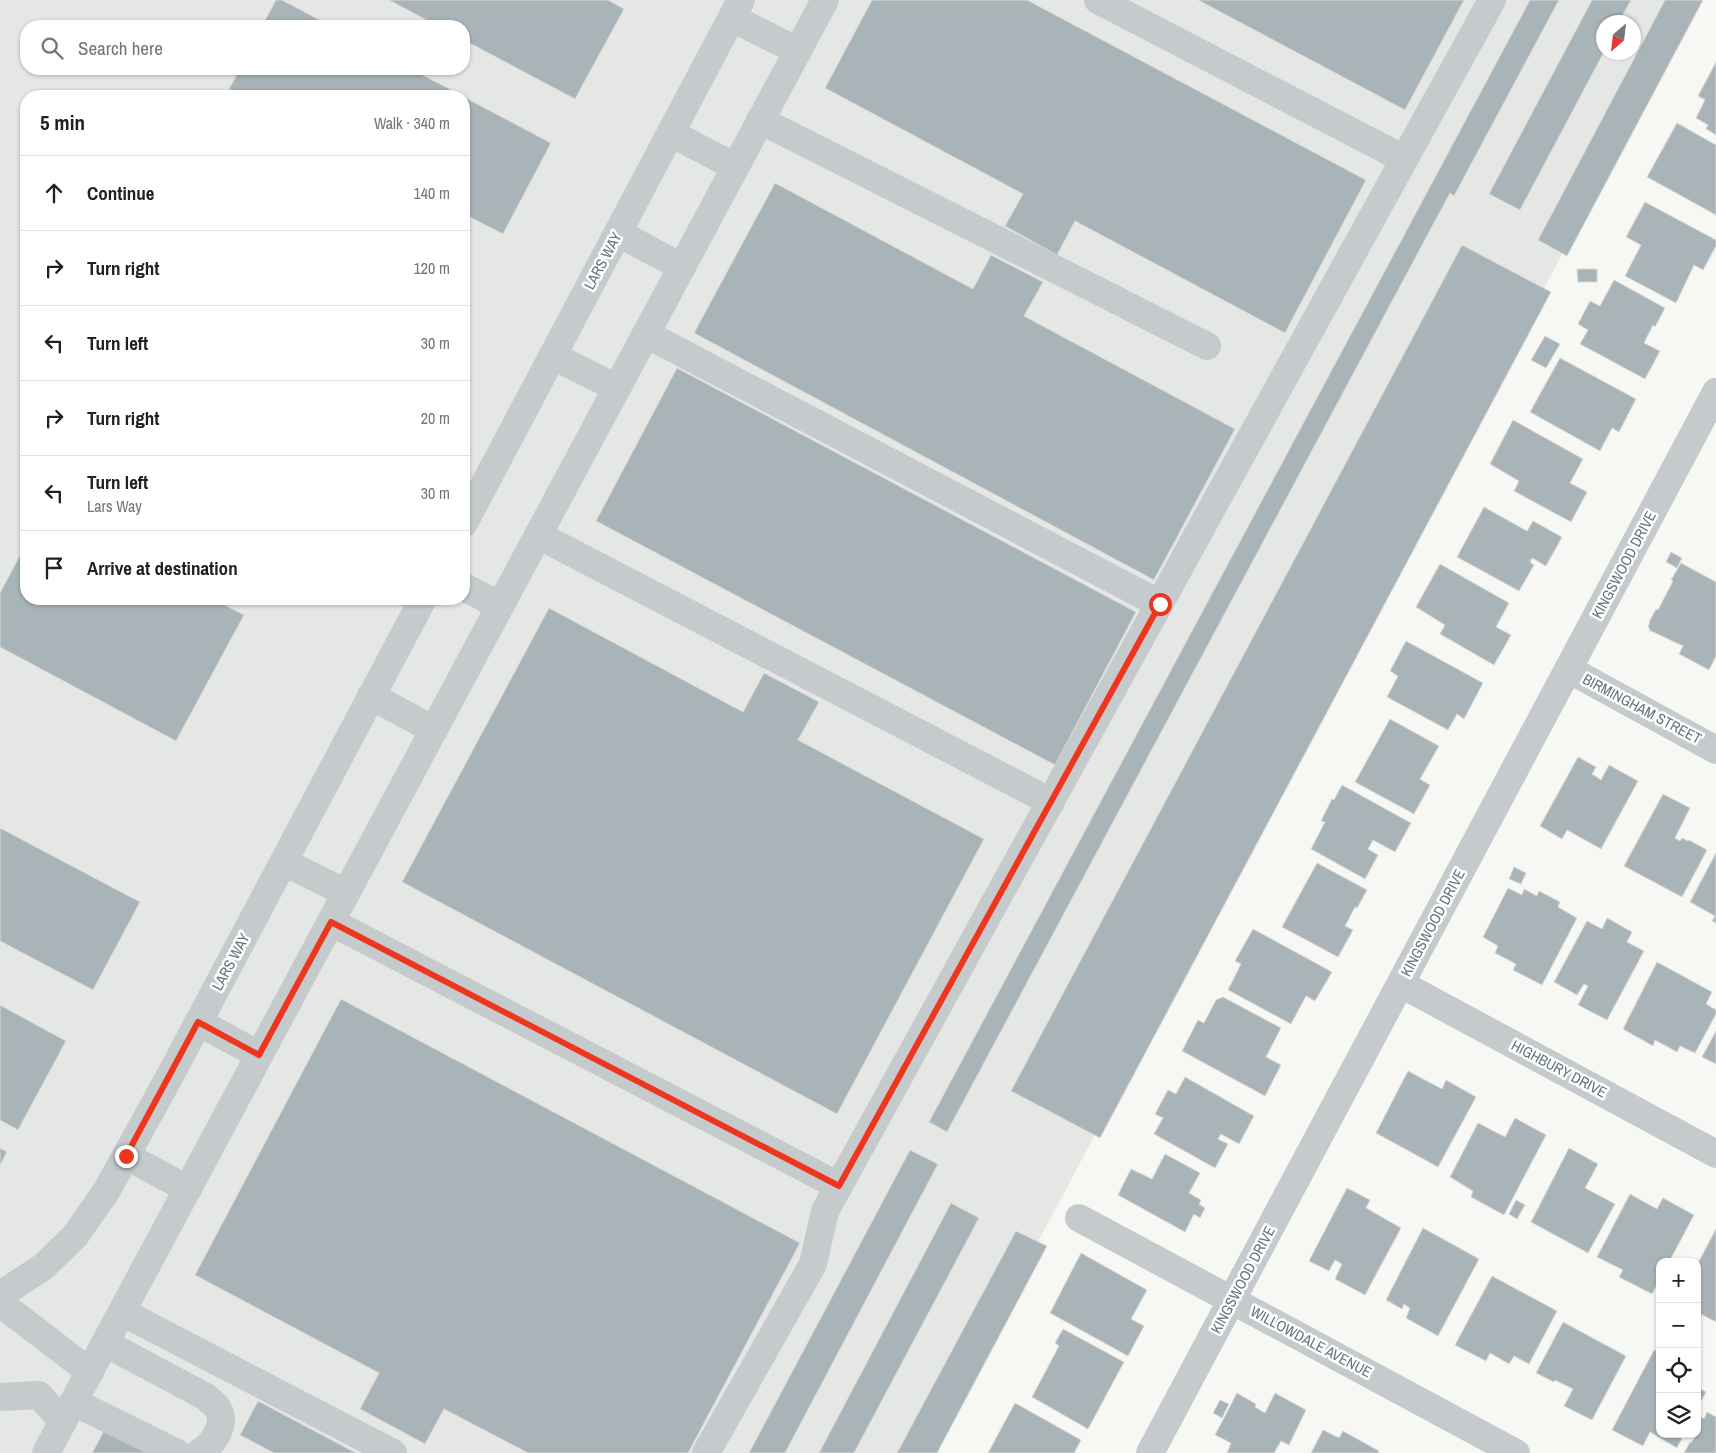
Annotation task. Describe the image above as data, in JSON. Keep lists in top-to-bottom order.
{
  "streets": {
    "street": [
      "LARS WAY",
      "KINGSWOOD DRIVE",
      "BIRMINGHAM STREET",
      "HIGHBURY DRIVE",
      "WILLOWDALE AVENUE"
    ]
  },
  "crossings": [
    ["KINGSWOOD DRIVE", "BIRMINGHAM STREET"],
    ["KINGSWOOD DRIVE", "HIGHBURY DRIVE"],
    ["KINGSWOOD DRIVE", "WILLOWDALE AVENUE"]
  ],
  "north": "bottom left",
  "page": {
    "search": "Search here",
    "heading": ["5 min", "Walk · 340 m"],
    "list": [
      ["Continue", "140 m"],
      ["Turn right", "120 m"],
      ["Turn left", "30 m"],
      ["Turn right", "20 m"],
      ["Turn left", "Lars Way", "30 m"],
      "Arrive at destination"
    ],
    "map_buttons": ["+", "−"]
  }
}
